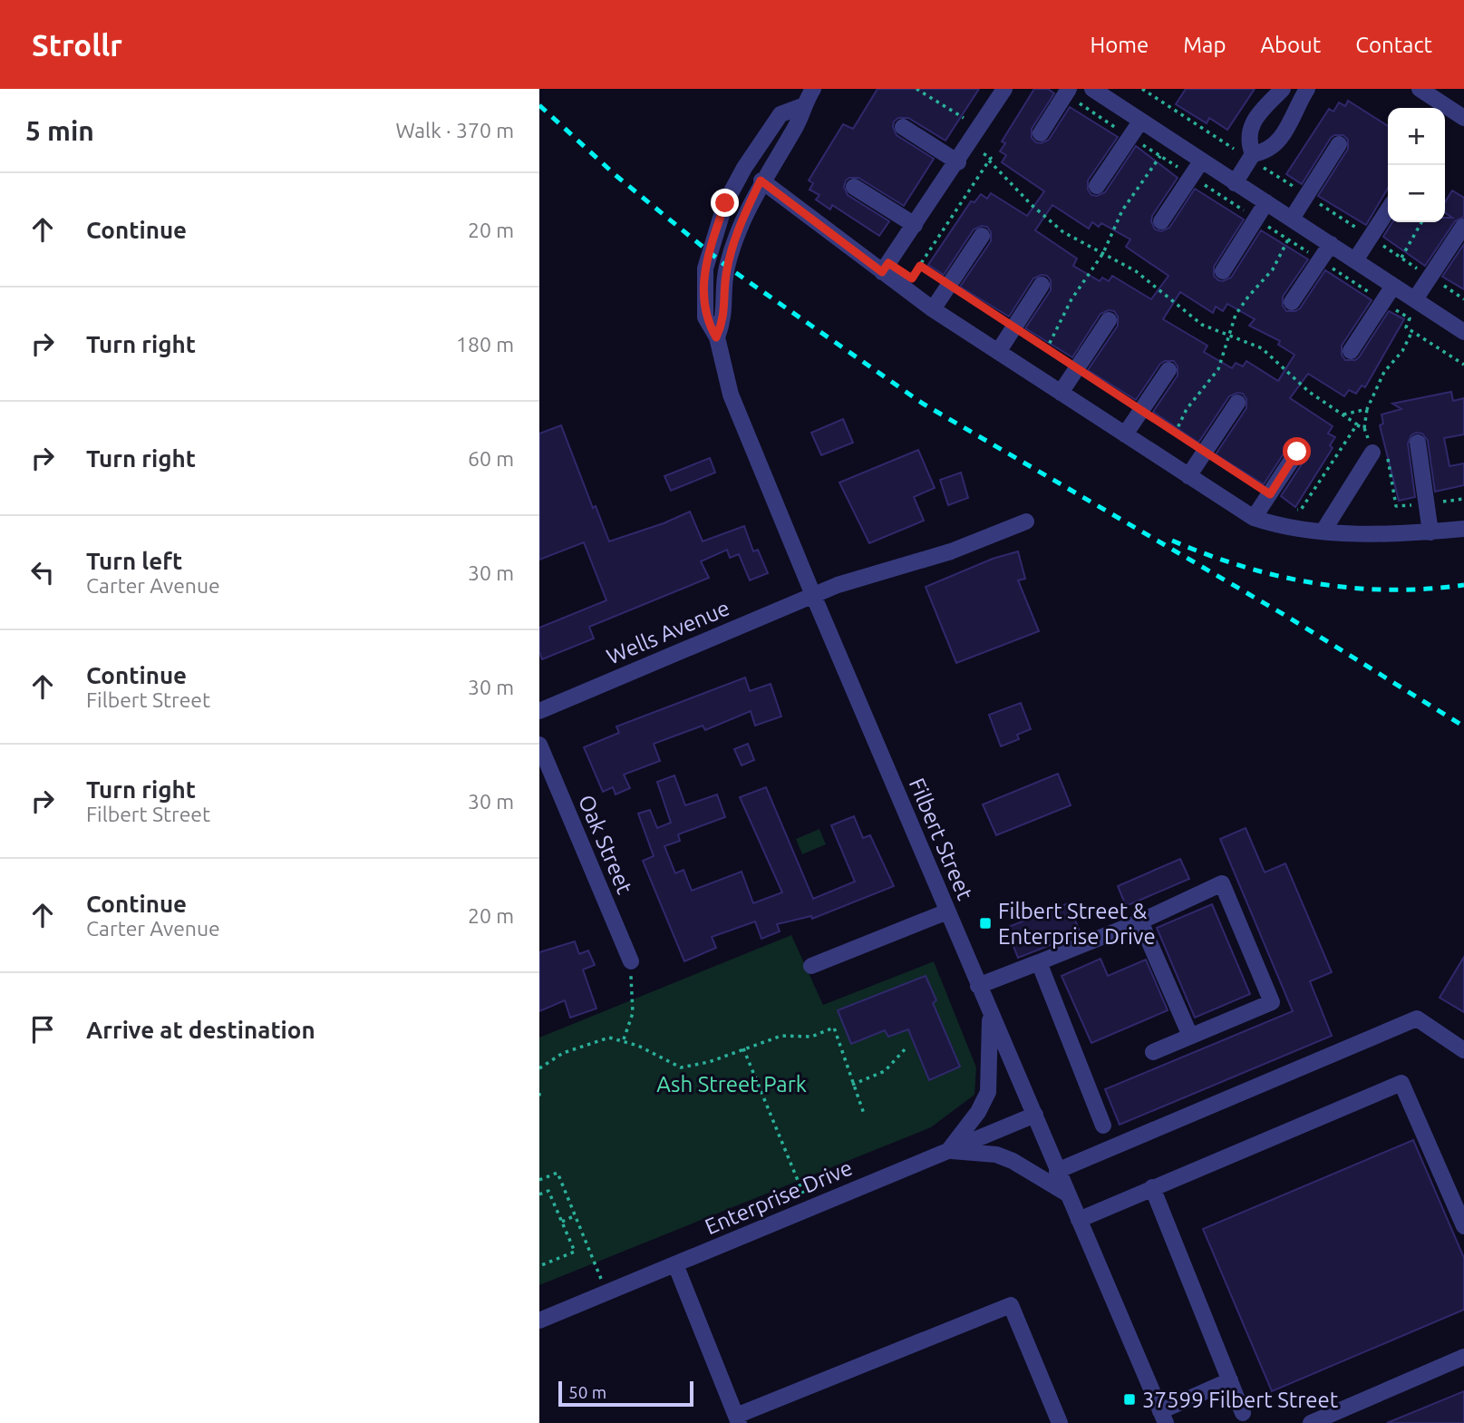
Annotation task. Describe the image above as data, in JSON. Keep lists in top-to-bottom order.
{
  "streets": {
    "street": [
      "Wells Avenue",
      "Filbert Street",
      "Oak Street",
      "Enterprise Drive"
    ]
  },
  "crossings": [
    ["Wells Avenue", "Filbert Street"],
    ["Filbert Street", "Enterprise Drive"]
  ],
  "parks": ["Ash Street Park"],
  "places": {
    "transit": ["Filbert Street & Enterprise Drive", "37599 Filbert Street"]
  },
  "scale_bar": "50 m",
  "page": {
    "header": "Strollr",
    "nav": [
      "Home",
      "Map",
      "About",
      "Contact"
    ],
    "heading": ["5 min", "Walk · 370 m"],
    "map_buttons": ["+", "−"],
    "list": [
      ["Continue", "20 m"],
      ["Turn right", "180 m"],
      ["Turn right", "60 m"],
      ["Turn left", "Carter Avenue", "30 m"],
      ["Continue", "Filbert Street", "30 m"],
      ["Turn right", "Filbert Street", "30 m"],
      ["Continue", "Carter Avenue", "20 m"],
      "Arrive at destination"
    ],
    "scale": "50 m"
  }
}
